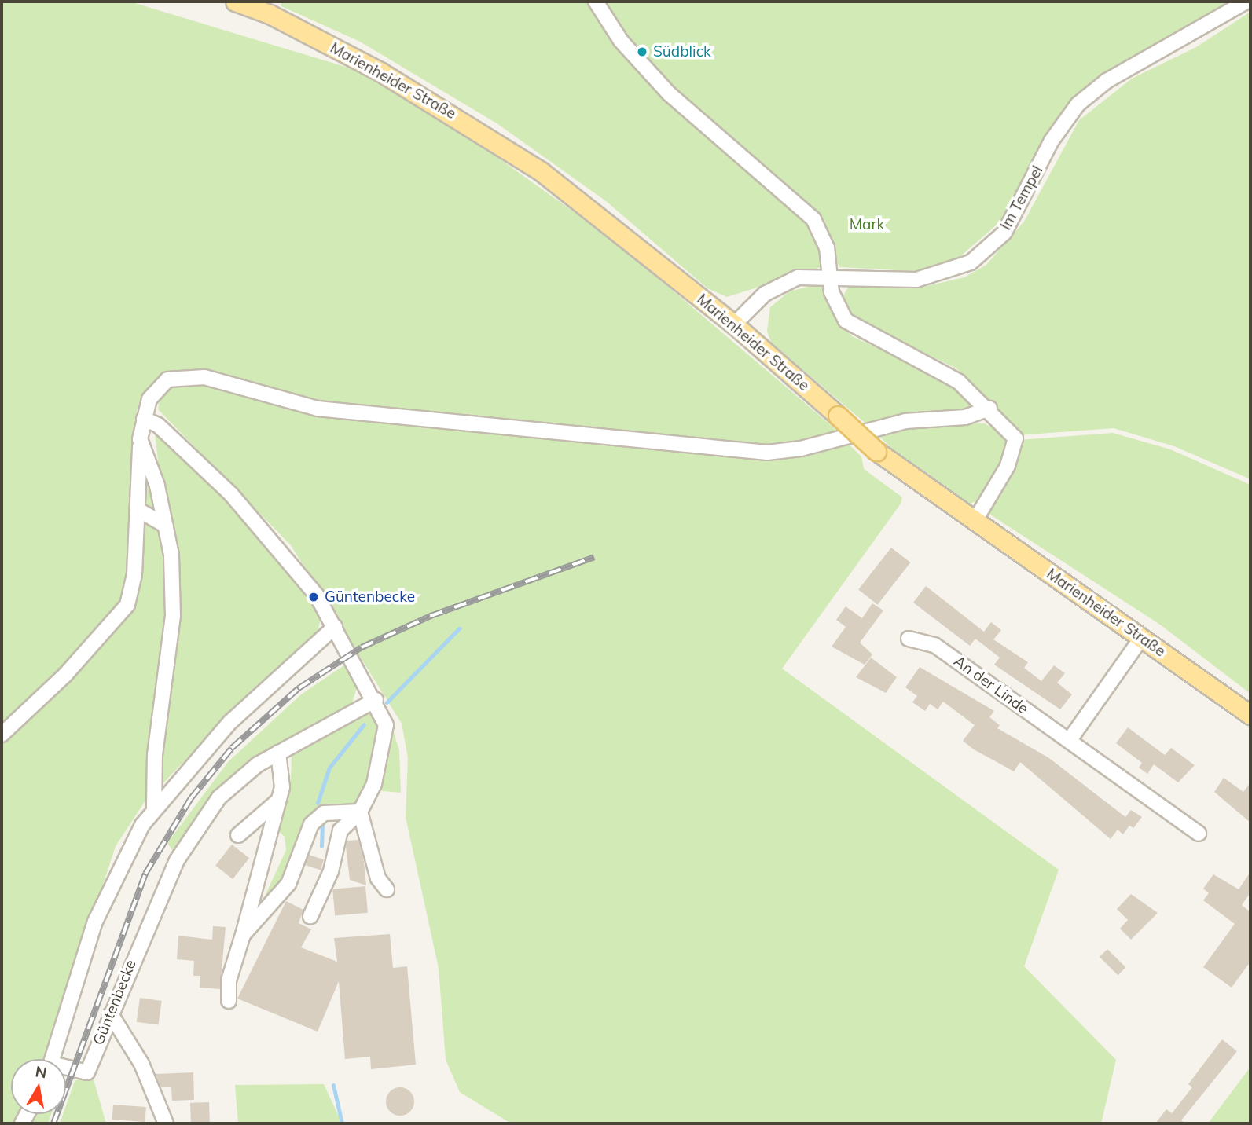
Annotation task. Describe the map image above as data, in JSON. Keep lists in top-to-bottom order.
{
  "streets": {
    "main road": ["Marienheider Straße"],
    "street": ["Im Tempel", "An der Linde", "Güntenbecke"]
  },
  "crossings": [
    ["Marienheider Straße", "Im Tempel"]
  ],
  "parks": ["Mark"],
  "places": ["Südblick", "Güntenbecke"],
  "north": "top"
}
